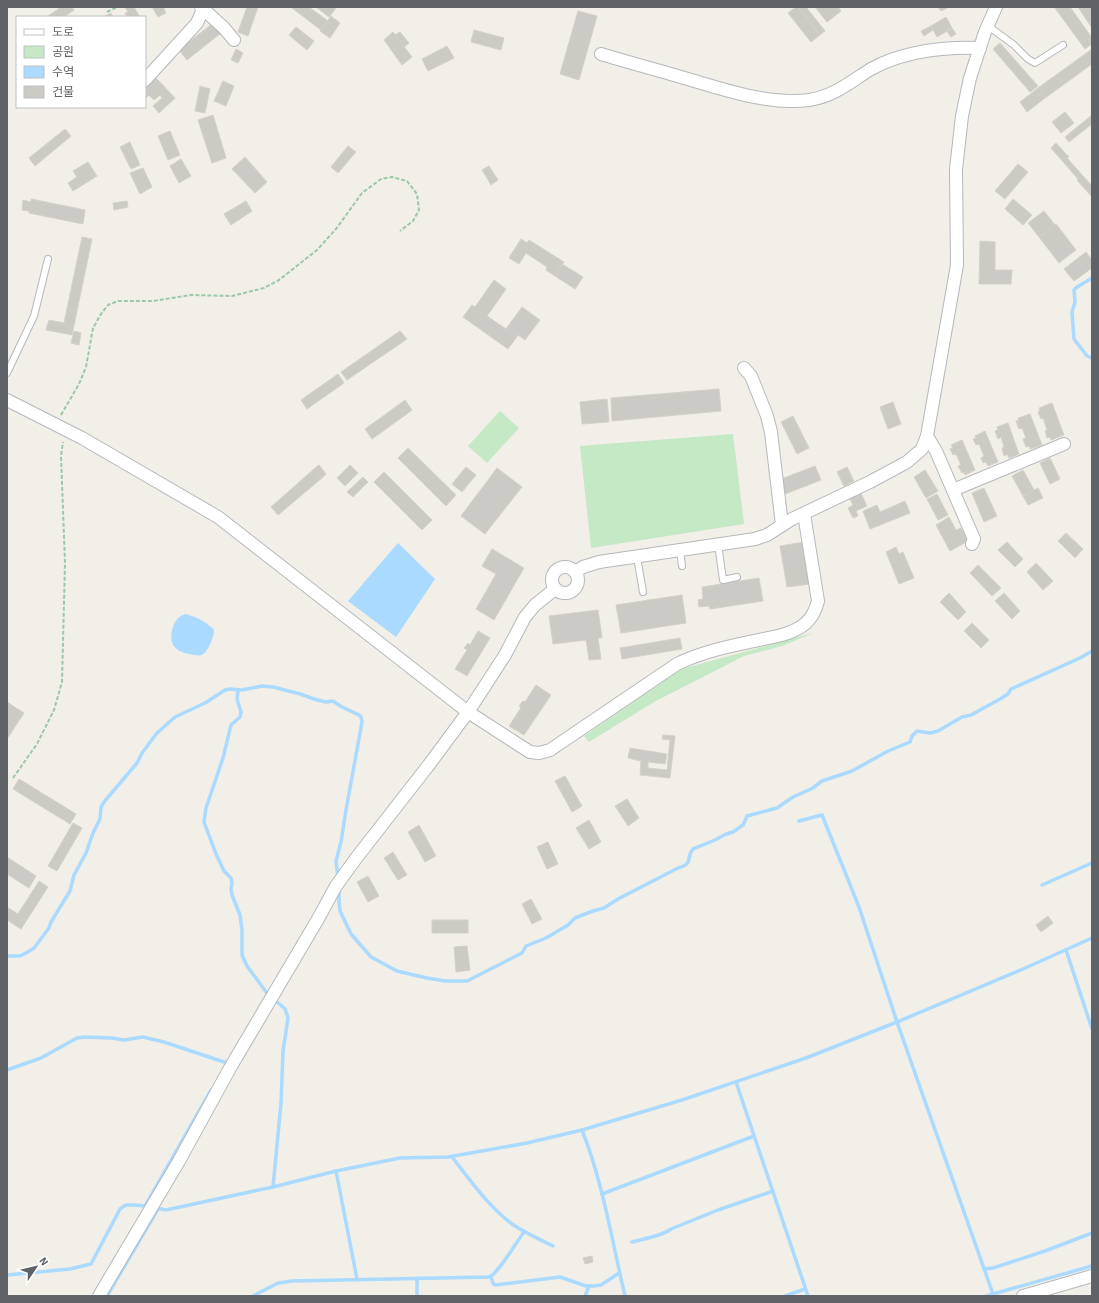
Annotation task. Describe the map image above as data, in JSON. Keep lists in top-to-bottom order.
{
  "legend": [
    "도로",
    "공원",
    "수역",
    "건물"
  ],
  "north": "top right"
}
